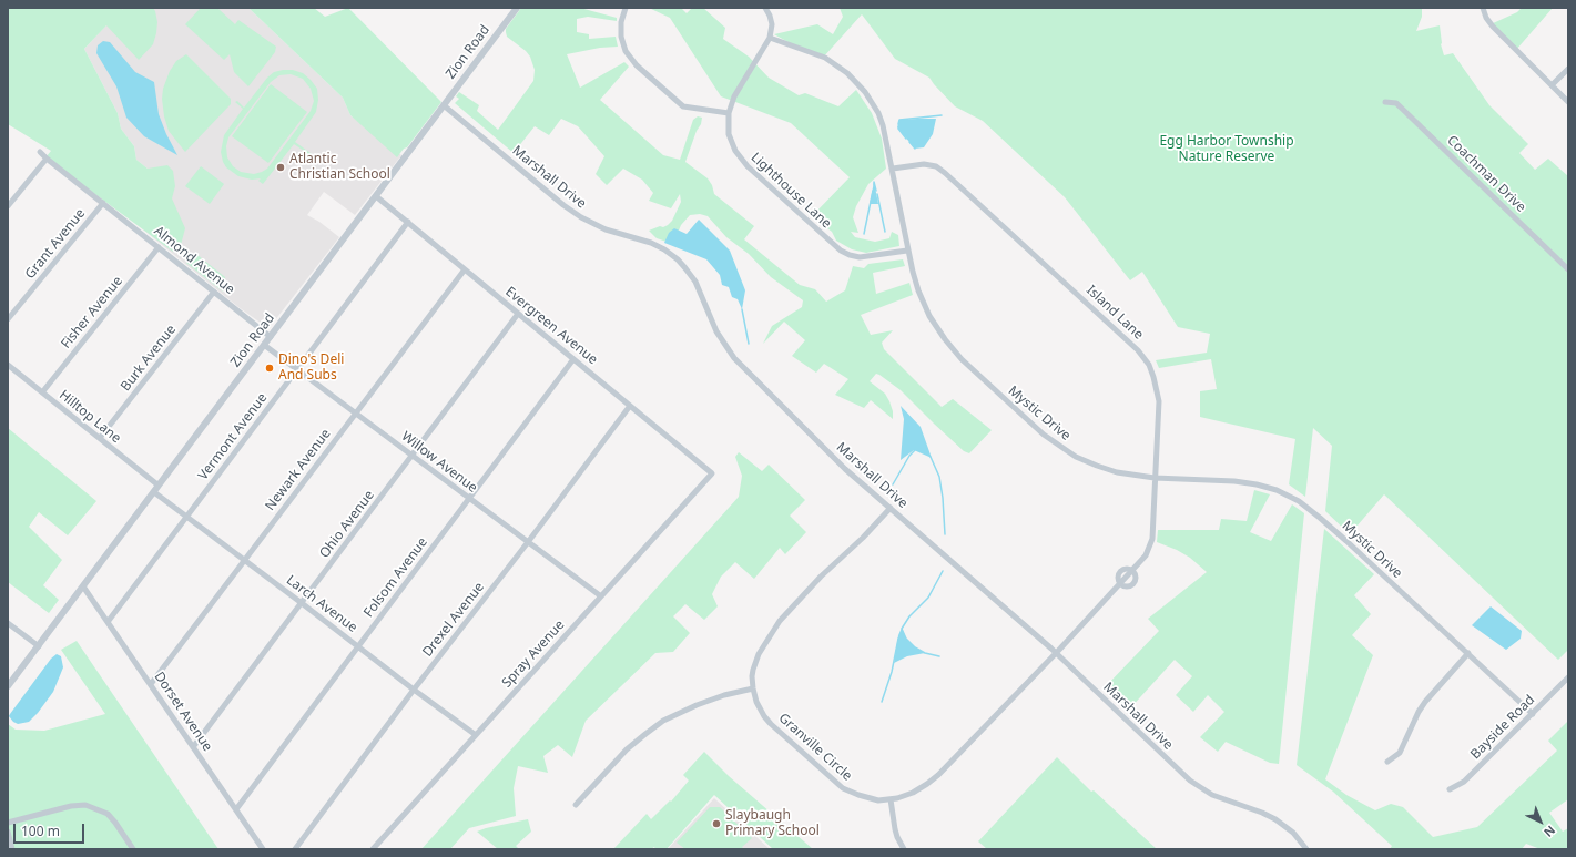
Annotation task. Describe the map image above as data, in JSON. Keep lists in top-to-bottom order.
{
  "streets": {
    "street": [
      "Zion Road",
      "Coachman Drive",
      "Marshall Drive",
      "Lighthouse Lane",
      "Grant Avenue",
      "Almond Avenue",
      "Fisher Avenue",
      "Island Lane",
      "Evergreen Avenue",
      "Burk Avenue",
      "Mystic Drive",
      "Hilltop Lane",
      "Vermont Avenue",
      "Willow Avenue",
      "Newark Avenue",
      "Ohio Avenue",
      "Folsom Avenue",
      "Larch Avenue",
      "Drexel Avenue",
      "Spray Avenue",
      "Dorset Avenue",
      "Bayside Road",
      "Granville Circle"
    ]
  },
  "crossings": [
    ["Zion Road", "Marshall Drive"],
    ["Zion Road", "Almond Avenue"],
    ["Zion Road", "Evergreen Avenue"],
    ["Zion Road", "Hilltop Lane"],
    ["Zion Road", "Willow Avenue"],
    ["Zion Road", "Larch Avenue"],
    ["Zion Road", "Dorset Avenue"],
    ["Marshall Drive", "Island Lane"],
    ["Marshall Drive", "Granville Circle"],
    ["Lighthouse Lane", "Mystic Drive"],
    ["Grant Avenue", "Almond Avenue"],
    ["Almond Avenue", "Fisher Avenue"],
    ["Almond Avenue", "Burk Avenue"],
    ["Fisher Avenue", "Hilltop Lane"],
    ["Island Lane", "Mystic Drive"],
    ["Island Lane", "Granville Circle"],
    ["Evergreen Avenue", "Vermont Avenue"],
    ["Evergreen Avenue", "Newark Avenue"],
    ["Evergreen Avenue", "Ohio Avenue"],
    ["Evergreen Avenue", "Folsom Avenue"],
    ["Evergreen Avenue", "Drexel Avenue"],
    ["Evergreen Avenue", "Spray Avenue"],
    ["Burk Avenue", "Hilltop Lane"],
    ["Mystic Drive", "Bayside Road"],
    ["Vermont Avenue", "Willow Avenue"],
    ["Vermont Avenue", "Larch Avenue"],
    ["Vermont Avenue", "Dorset Avenue"],
    ["Willow Avenue", "Newark Avenue"],
    ["Willow Avenue", "Ohio Avenue"],
    ["Willow Avenue", "Folsom Avenue"],
    ["Willow Avenue", "Drexel Avenue"],
    ["Willow Avenue", "Spray Avenue"],
    ["Newark Avenue", "Larch Avenue"],
    ["Newark Avenue", "Dorset Avenue"],
    ["Ohio Avenue", "Larch Avenue"],
    ["Ohio Avenue", "Dorset Avenue"],
    ["Folsom Avenue", "Larch Avenue"],
    ["Folsom Avenue", "Dorset Avenue"],
    ["Larch Avenue", "Drexel Avenue"],
    ["Larch Avenue", "Spray Avenue"]
  ],
  "parks": ["Egg Harbor Township Nature Reserve"],
  "places": ["Atlantic Christian School", "Dino's Deli And Subs", "Slaybaugh Primary School"],
  "scale_bar": "100 m",
  "north": "bottom right"
}
